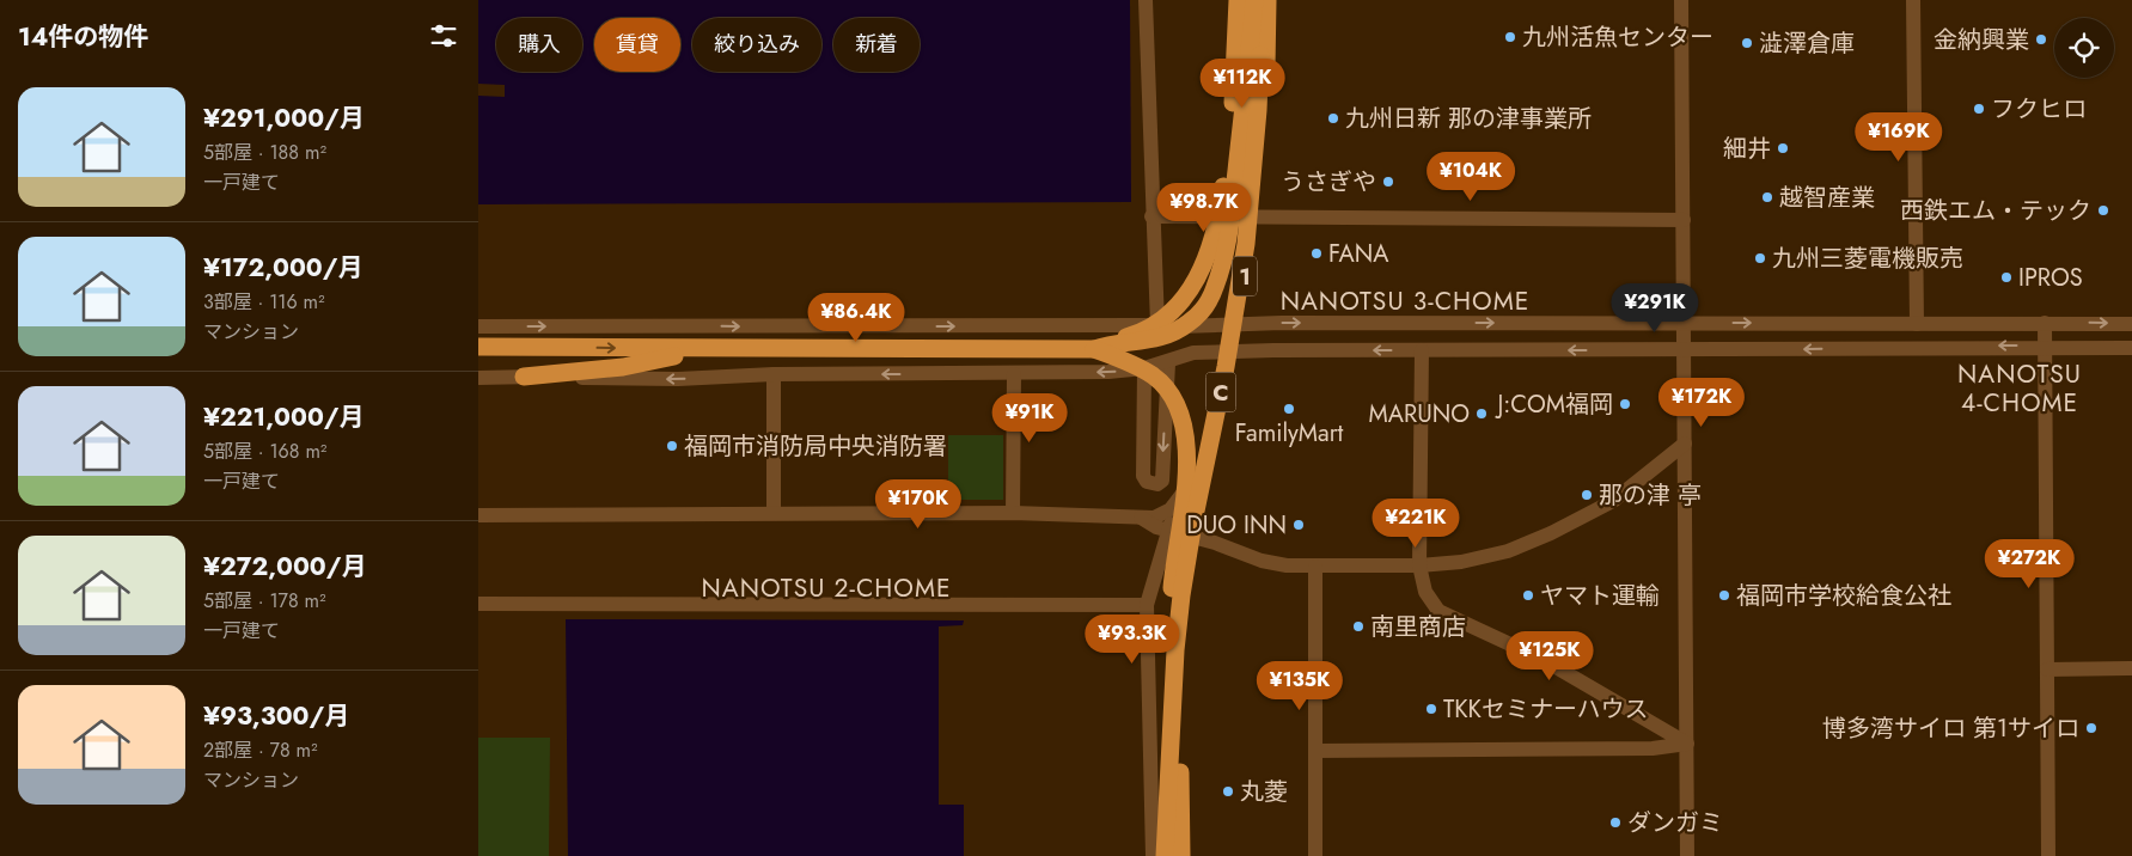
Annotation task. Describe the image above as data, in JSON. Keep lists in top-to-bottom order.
{
  "streets": {
    "highway": ["1", "C"]
  },
  "districts": ["NANOTSU 3-CHOME", "NANOTSU 4-CHOME", "NANOTSU 2-CHOME"],
  "places": [
    "九州活魚センター",
    "金納興業",
    "澁澤倉庫",
    "フクヒロ",
    "九州日新 那の津事業所",
    "細井",
    "うさぎや",
    "越智産業",
    "西鉄エム・テック",
    "FANA",
    "九州三菱電機販売",
    "IPROS",
    "J:COM福岡",
    "FamilyMart",
    "MARUNO",
    "福岡市消防局中央消防署",
    "那の津 亭",
    "DUO INN",
    "ヤマト運輸",
    "福岡市学校給食公社",
    "南里商店",
    "TKKセミナーハウス",
    "博多湾サイロ 第1サイロ",
    "丸菱",
    "ダンガミ"
  ],
  "page": {
    "heading": "14件の物件",
    "chip": [
      "購入",
      "賃貸",
      "絞り込み",
      "新着"
    ],
    "price": [
      "¥112K",
      "¥169K",
      "¥104K",
      "¥98.7K",
      "¥291K",
      "¥86.4K",
      "¥172K",
      "¥91K",
      "¥170K",
      "¥221K",
      "¥272K",
      "¥93.3K",
      "¥125K",
      "¥135K"
    ],
    "list": [
      {
        "name": "¥291,000/月",
        "note": "5部屋 · 188 m² · 一戸建て"
      },
      {
        "name": "¥172,000/月",
        "note": "3部屋 · 116 m² · マンション"
      },
      {
        "name": "¥221,000/月",
        "note": "5部屋 · 168 m² · 一戸建て"
      },
      {
        "name": "¥272,000/月",
        "note": "5部屋 · 178 m² · 一戸建て"
      },
      {
        "name": "¥93,300/月",
        "note": "2部屋 · 78 m² · マンション"
      }
    ]
  }
}
